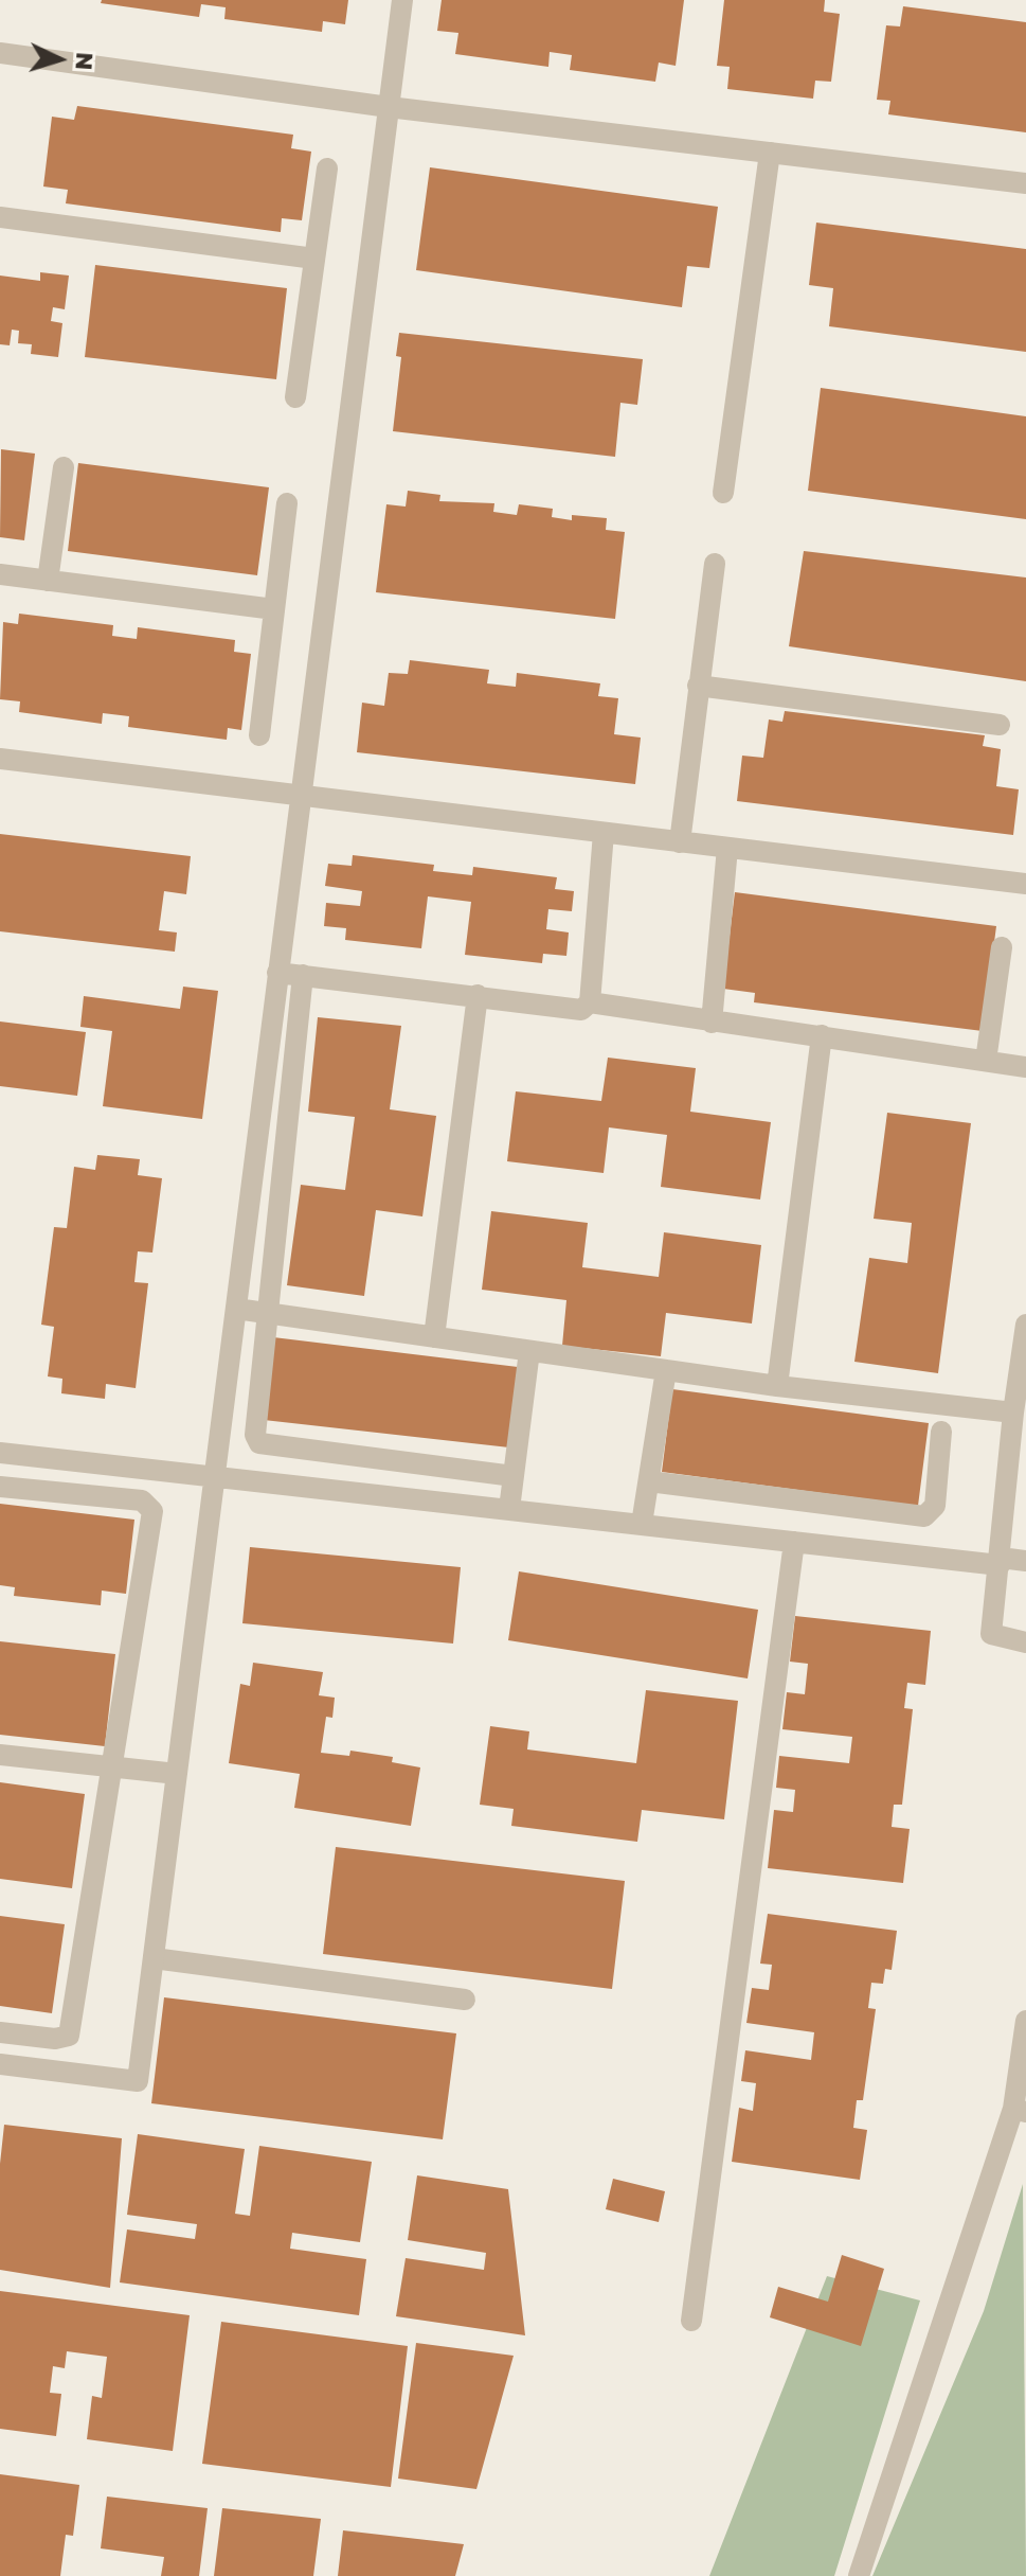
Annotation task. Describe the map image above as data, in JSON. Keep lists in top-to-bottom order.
{
  "north": "right"
}
